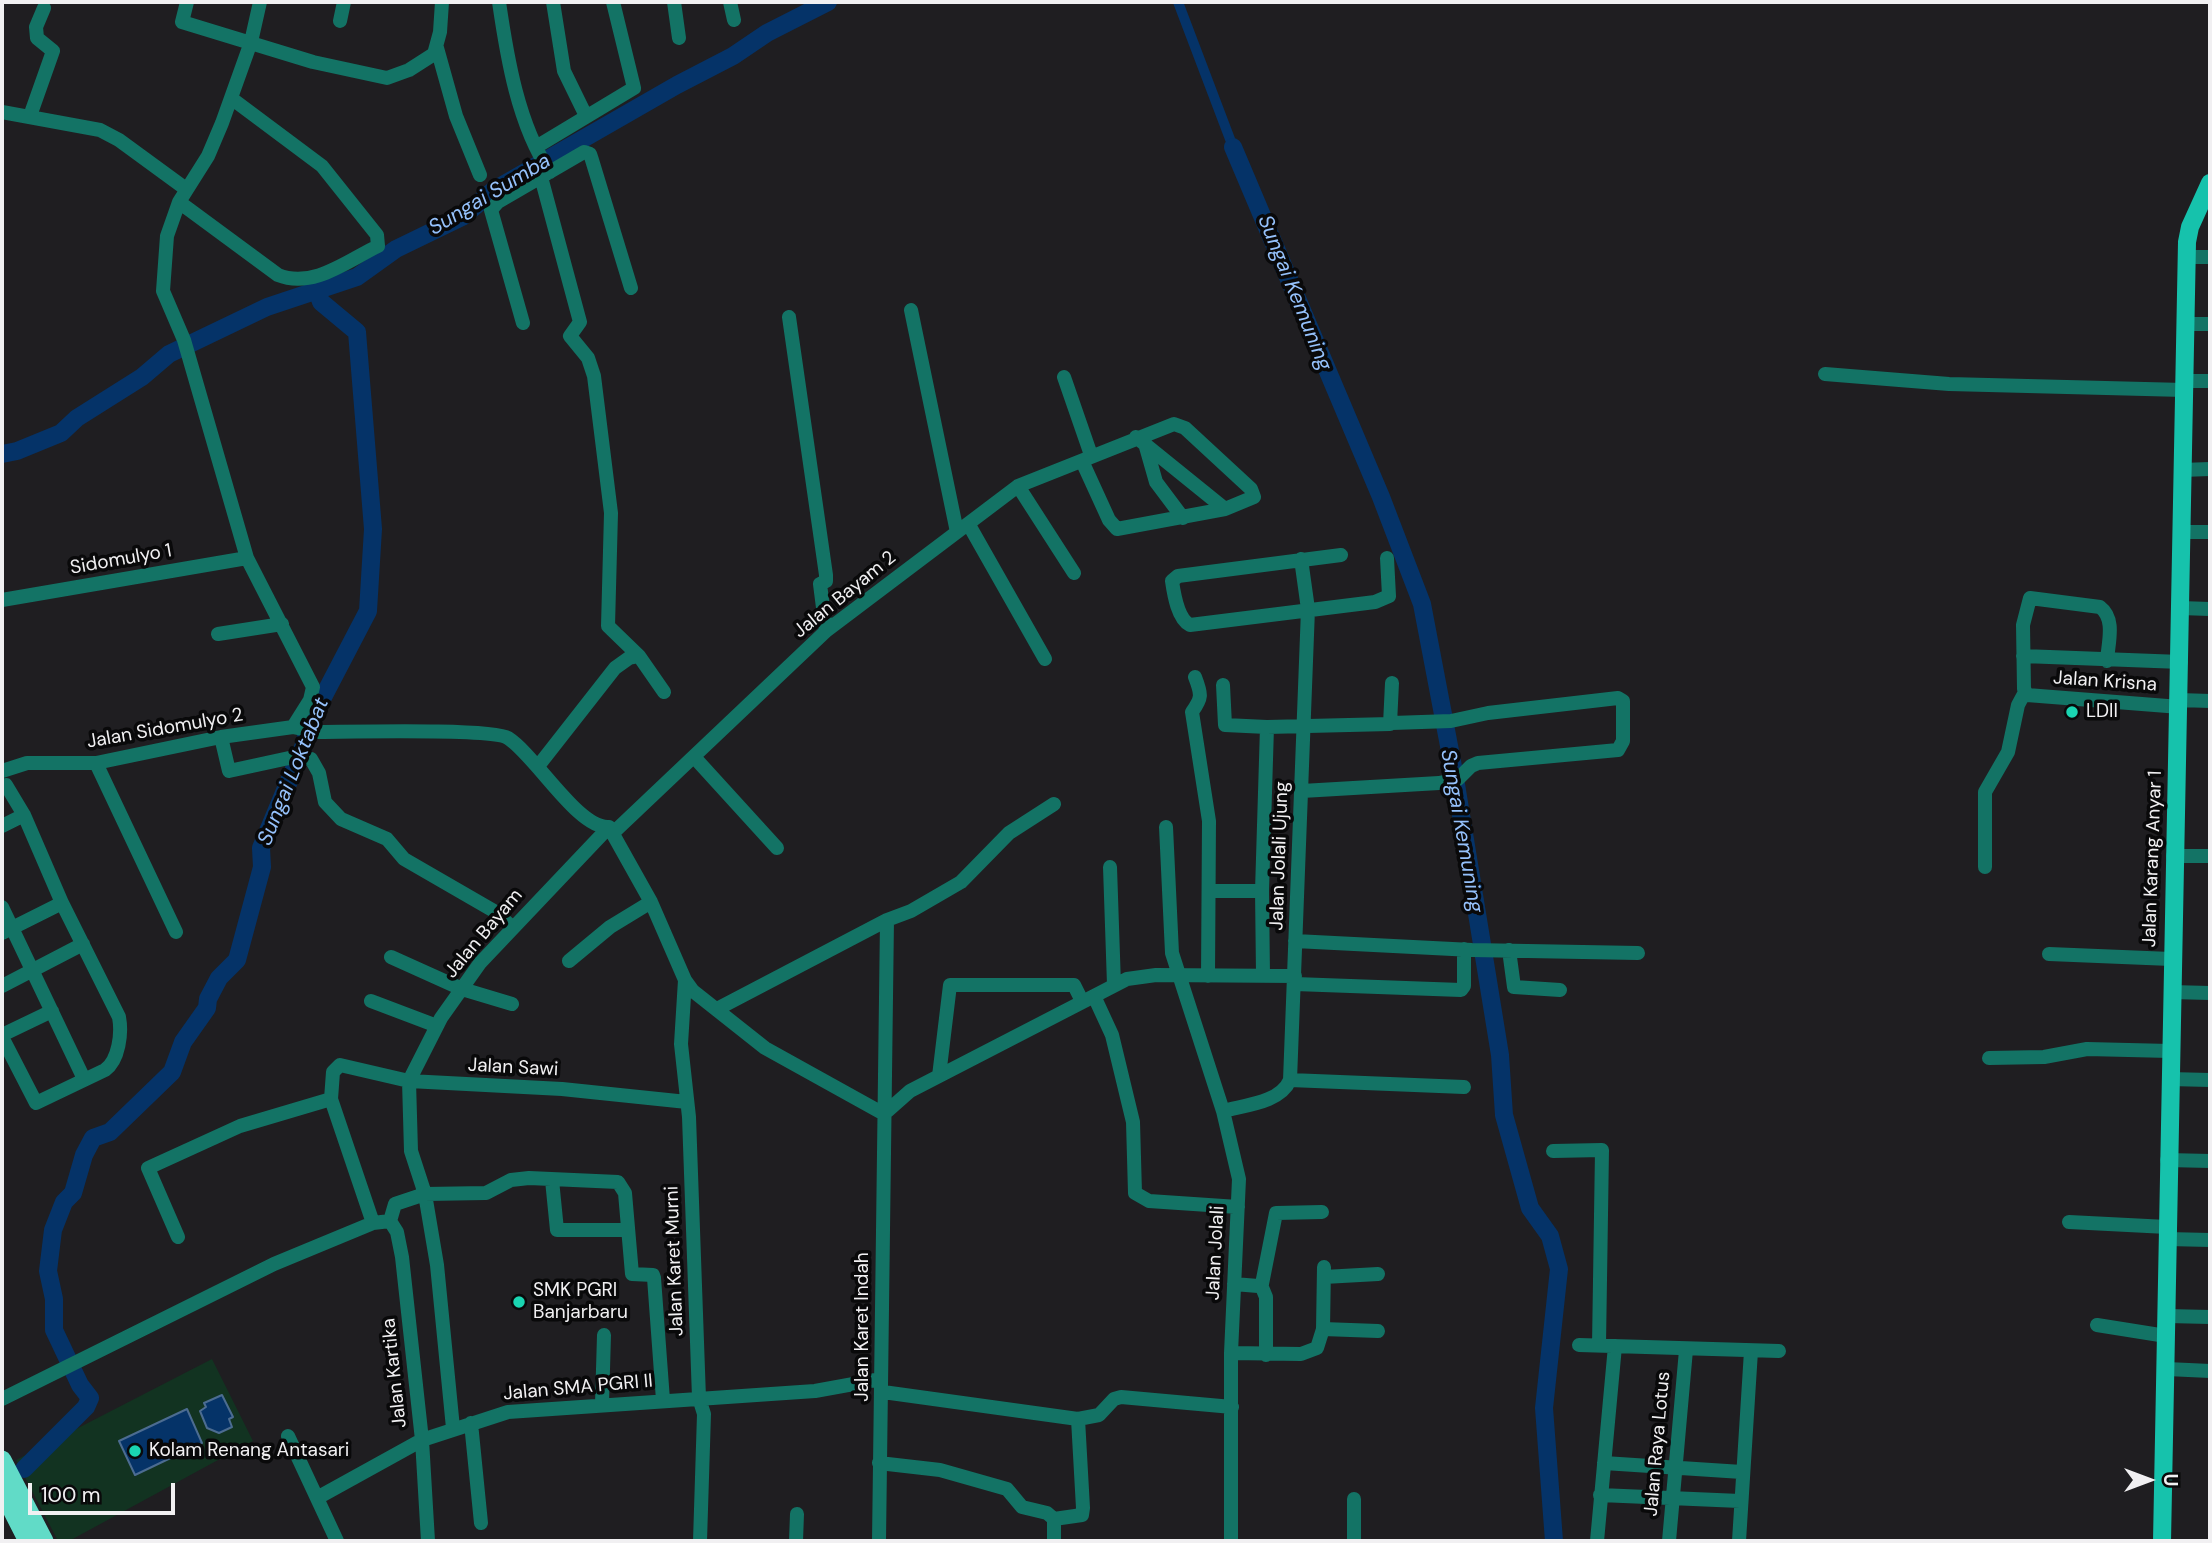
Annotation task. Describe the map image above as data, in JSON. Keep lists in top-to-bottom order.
{
  "streets": {
    "main road": ["Jalan Karang Anyar 1"],
    "street": [
      "Sidomulyo 1",
      "Jalan Bayam 2",
      "Jalan Krisna",
      "Jalan Sidomulyo 2",
      "Jalan Jolali Ujung",
      "Jalan Bayam",
      "Jalan Sawi",
      "Jalan Jolali",
      "Jalan Karet Murni",
      "Jalan Karet Indah",
      "Jalan Kartika",
      "Jalan SMA PGRI II",
      "Jalan Raya Lotus"
    ]
  },
  "crossings": [
    ["Jalan Bayam 2", "Jalan Sidomulyo 2"],
    ["Jalan Bayam 2", "Jalan Bayam"],
    ["Jalan Krisna", "Jalan Karang Anyar 1"],
    ["Jalan Sidomulyo 2", "Jalan Bayam"],
    ["Jalan Bayam", "Jalan Sawi"],
    ["Jalan Sawi", "Jalan Karet Murni"],
    ["Jalan Karet Murni", "Jalan SMA PGRI II"],
    ["Jalan Karet Indah", "Jalan SMA PGRI II"],
    ["Jalan Kartika", "Jalan SMA PGRI II"]
  ],
  "water": ["Sungai Sumba", "Sungai Kemuning", "Sungai Loktabat"],
  "places": ["LDII", "SMK PGRI Banjarbaru", "Kolam Renang Antasari"],
  "scale_bar": "100 m",
  "north": "right"
}
